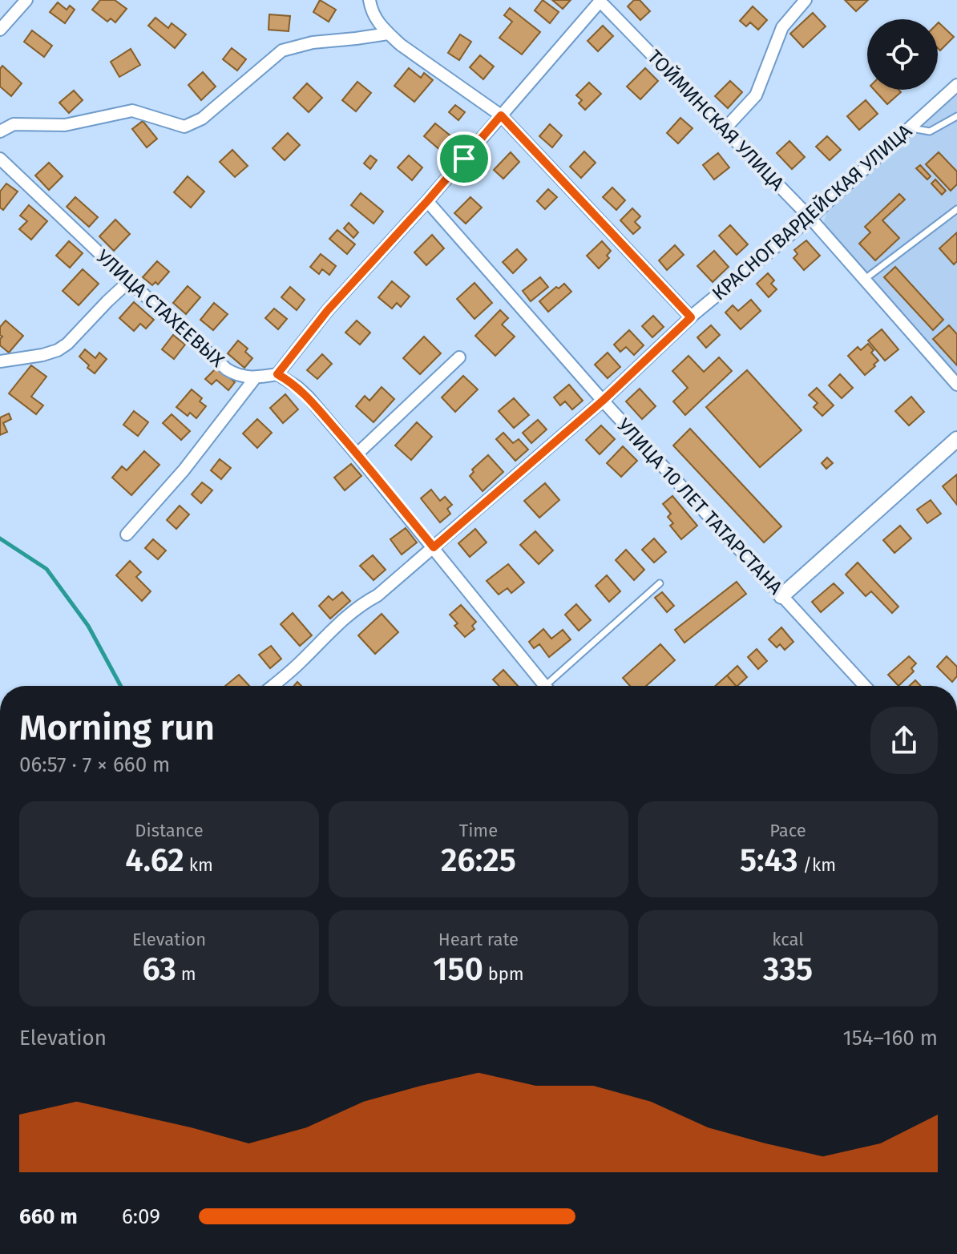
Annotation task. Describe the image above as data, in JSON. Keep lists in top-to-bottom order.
{
  "streets": {
    "street": [
      "ТОЙМИНСКАЯ УЛИЦА",
      "КРАСНОГВАРДЕЙСКАЯ УЛИЦА",
      "УЛИЦА СТАХЕЕВЫХ",
      "УЛИЦА 10 ЛЕТ ТАТАРСТАНА"
    ]
  },
  "crossings": [
    ["ТОЙМИНСКАЯ УЛИЦА", "КРАСНОГВАРДЕЙСКАЯ УЛИЦА"],
    ["КРАСНОГВАРДЕЙСКАЯ УЛИЦА", "УЛИЦА 10 ЛЕТ ТАТАРСТАНА"]
  ],
  "page": {
    "heading": ["Morning run", "06:57 · 7 × 660 m"],
    "stats": [
      ["Distance", "4.62 km"],
      ["Time", "26:25"],
      ["Pace", "5:43 /km"],
      ["Elevation", "63 m"],
      ["Heart rate", "150 bpm"],
      ["kcal", "335"]
    ],
    "chart": ["Elevation", "154–160 m"],
    "list": [
      {
        "name": "660 m",
        "note": "6:09"
      }
    ]
  }
}
